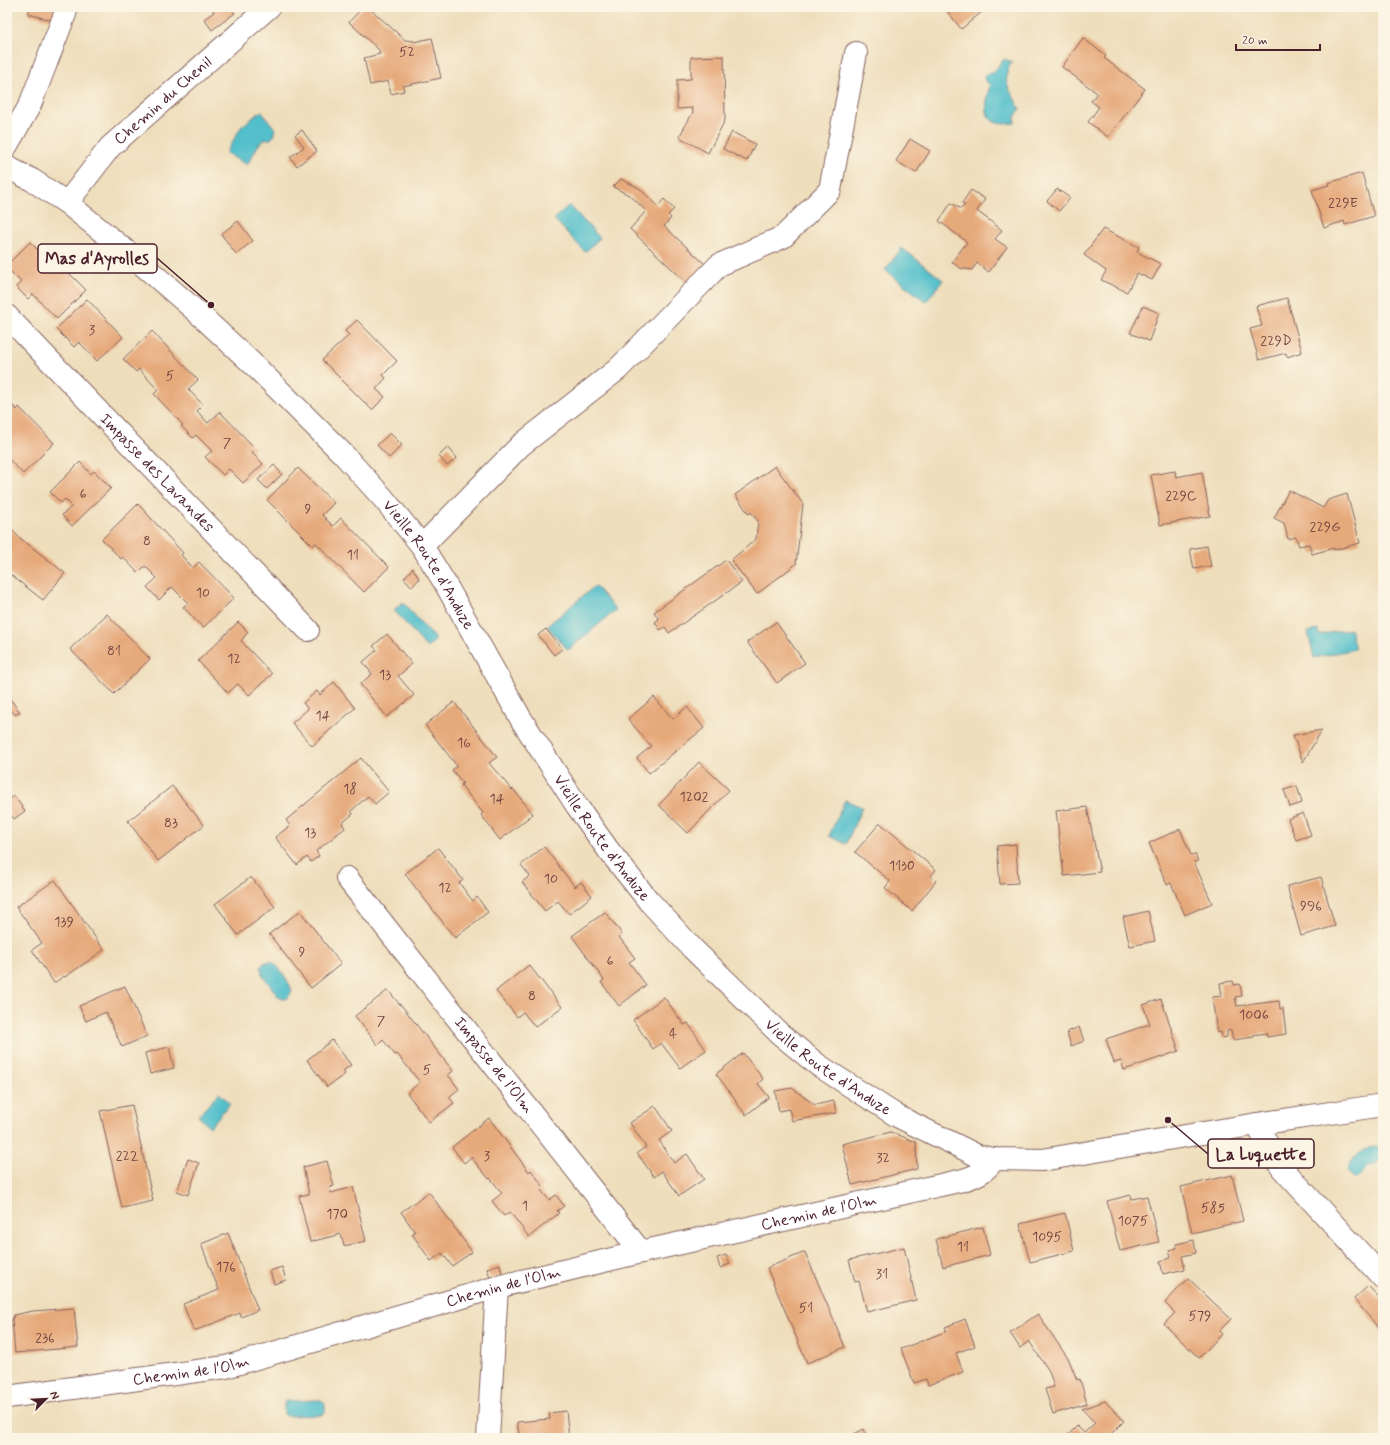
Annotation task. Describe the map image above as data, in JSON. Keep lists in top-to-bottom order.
{
  "streets": {
    "street": [
      "Chemin du Chenil",
      "Impasse des Lavandes",
      "Vieille Route d'Anduze",
      "Impasse de l'Olm",
      "Chemin de l'Olm"
    ]
  },
  "crossings": [
    ["Chemin du Chenil", "Vieille Route d'Anduze"],
    ["Vieille Route d'Anduze", "Chemin de l'Olm"],
    ["Impasse de l'Olm", "Chemin de l'Olm"]
  ],
  "places": ["Mas d'Ayrolles", "La Luquette"],
  "house_numbers": [
    "52",
    "229E",
    "3",
    "229D",
    "5",
    "7",
    "6",
    "229C",
    "9",
    "229G",
    "8",
    "11",
    "10",
    "81",
    "12",
    "13",
    "14",
    "16",
    "18",
    "1202",
    "14",
    "83",
    "13",
    "1130",
    "10",
    "12",
    "996",
    "139",
    "9",
    "6",
    "8",
    "1006",
    "7",
    "4",
    "5",
    "222",
    "3",
    "32",
    "1",
    "585",
    "170",
    "1075",
    "1095",
    "11",
    "176",
    "31",
    "51",
    "579",
    "236"
  ],
  "scale_bar": "20 m",
  "north": "top right"
}
